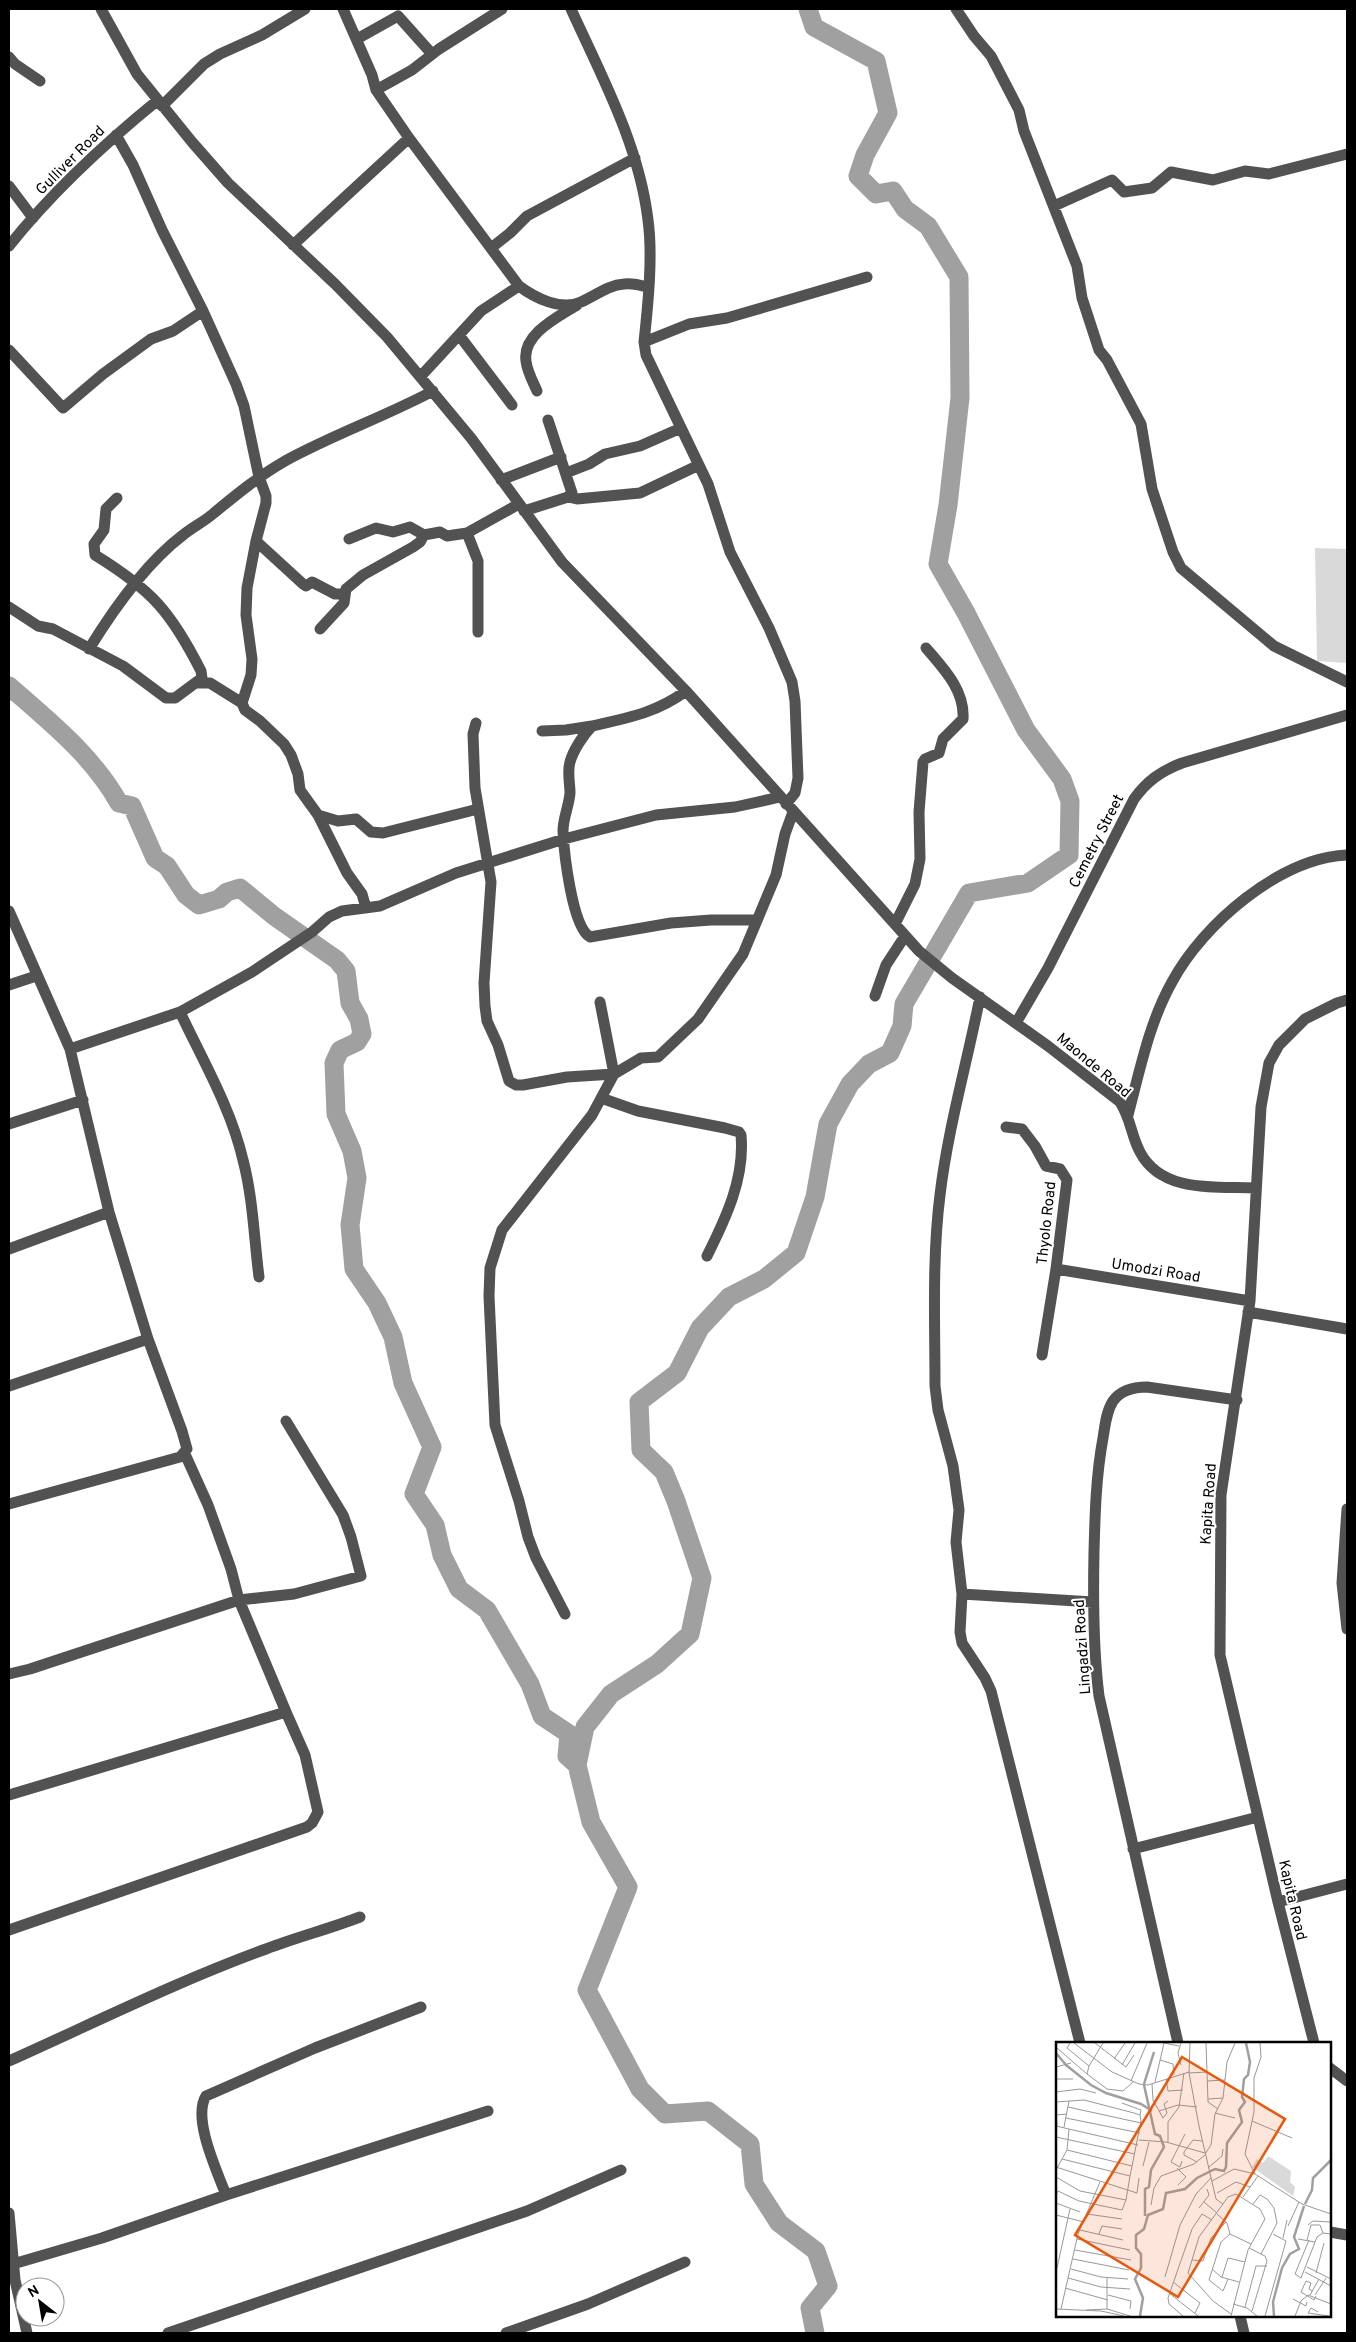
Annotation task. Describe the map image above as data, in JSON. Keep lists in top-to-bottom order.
{
  "streets": {
    "street": [
      "Gulliver Road",
      "Cemetry Street",
      "Maonde Road",
      "Thyolo Road",
      "Umodzi Road",
      "Kapita Road",
      "Lingadzi Road"
    ]
  },
  "crossings": [
    ["Gulliver Road", "Maonde Road"],
    ["Cemetry Street", "Maonde Road"],
    ["Maonde Road", "Kapita Road"],
    ["Thyolo Road", "Umodzi Road"],
    ["Umodzi Road", "Kapita Road"],
    ["Kapita Road", "Lingadzi Road"]
  ],
  "north": "top left"
}
